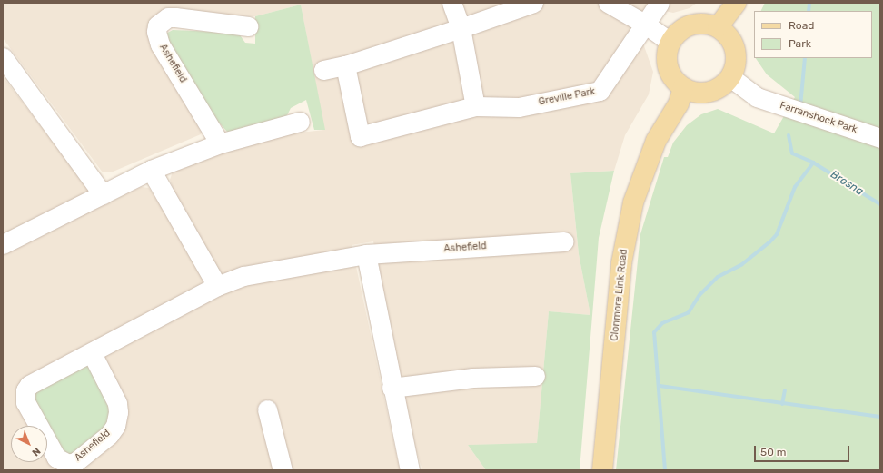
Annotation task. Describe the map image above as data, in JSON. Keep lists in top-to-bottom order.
{
  "streets": {
    "main road": ["Clonmore Link Road"],
    "street": ["Ashefield", "Greville Park", "Farranshock Park"]
  },
  "crossings": [
    ["Greville Park", "Farranshock Park"],
    ["Greville Park", "Clonmore Link Road"],
    ["Farranshock Park", "Clonmore Link Road"]
  ],
  "water": ["Brosna"],
  "legend": ["Road", "Park"],
  "scale_bar": "50 m",
  "north": "bottom right"
}
